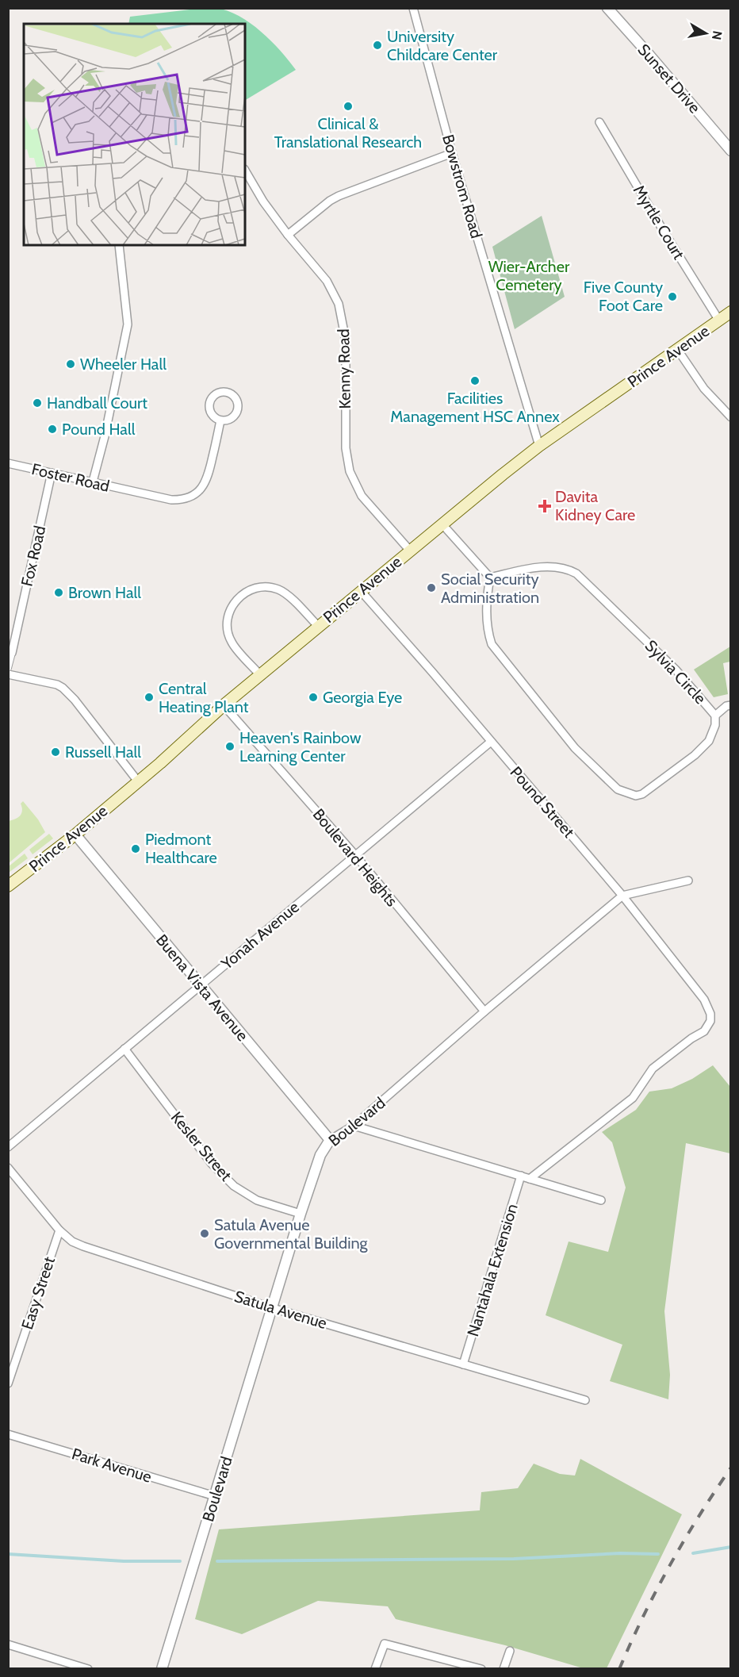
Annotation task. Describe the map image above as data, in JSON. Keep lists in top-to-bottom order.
{
  "streets": {
    "main road": ["Prince Avenue"],
    "street": [
      "Sunset Drive",
      "Bowstrom Road",
      "Myrtle Court",
      "Kenny Road",
      "Foster Road",
      "Fox Road",
      "Sylvia Circle",
      "Pound Street",
      "Boulevard Heights",
      "Yonah Avenue",
      "Buena Vista Avenue",
      "Boulevard",
      "Kesler Street",
      "Nantahala Extension",
      "Easy Street",
      "Satula Avenue",
      "Park Avenue"
    ]
  },
  "crossings": [
    ["Bowstrom Road", "Prince Avenue"],
    ["Myrtle Court", "Prince Avenue"],
    ["Prince Avenue", "Kenny Road"],
    ["Prince Avenue", "Pound Street"],
    ["Prince Avenue", "Boulevard Heights"],
    ["Prince Avenue", "Buena Vista Avenue"],
    ["Foster Road", "Fox Road"],
    ["Pound Street", "Yonah Avenue"],
    ["Pound Street", "Boulevard"],
    ["Boulevard Heights", "Yonah Avenue"],
    ["Boulevard Heights", "Boulevard"],
    ["Yonah Avenue", "Buena Vista Avenue"],
    ["Yonah Avenue", "Kesler Street"],
    ["Buena Vista Avenue", "Boulevard"],
    ["Boulevard", "Kesler Street"],
    ["Boulevard", "Satula Avenue"],
    ["Boulevard", "Park Avenue"],
    ["Nantahala Extension", "Satula Avenue"],
    ["Easy Street", "Satula Avenue"]
  ],
  "parks": ["Wier-Archer Cemetery"],
  "places": {
    "other": [
      "University Childcare Center",
      "Clinical & Translational Research",
      "Five County Foot Care",
      "Wheeler Hall",
      "Facilities Management HSC Annex",
      "Handball Court",
      "Pound Hall",
      "Social Security Administration",
      "Brown Hall",
      "Central Heating Plant",
      "Georgia Eye",
      "Heaven's Rainbow Learning Center",
      "Russell Hall",
      "Piedmont Healthcare",
      "Satula Avenue Governmental Building"
    ],
    "health": ["Davita Kidney Care"]
  },
  "north": "right"
}
